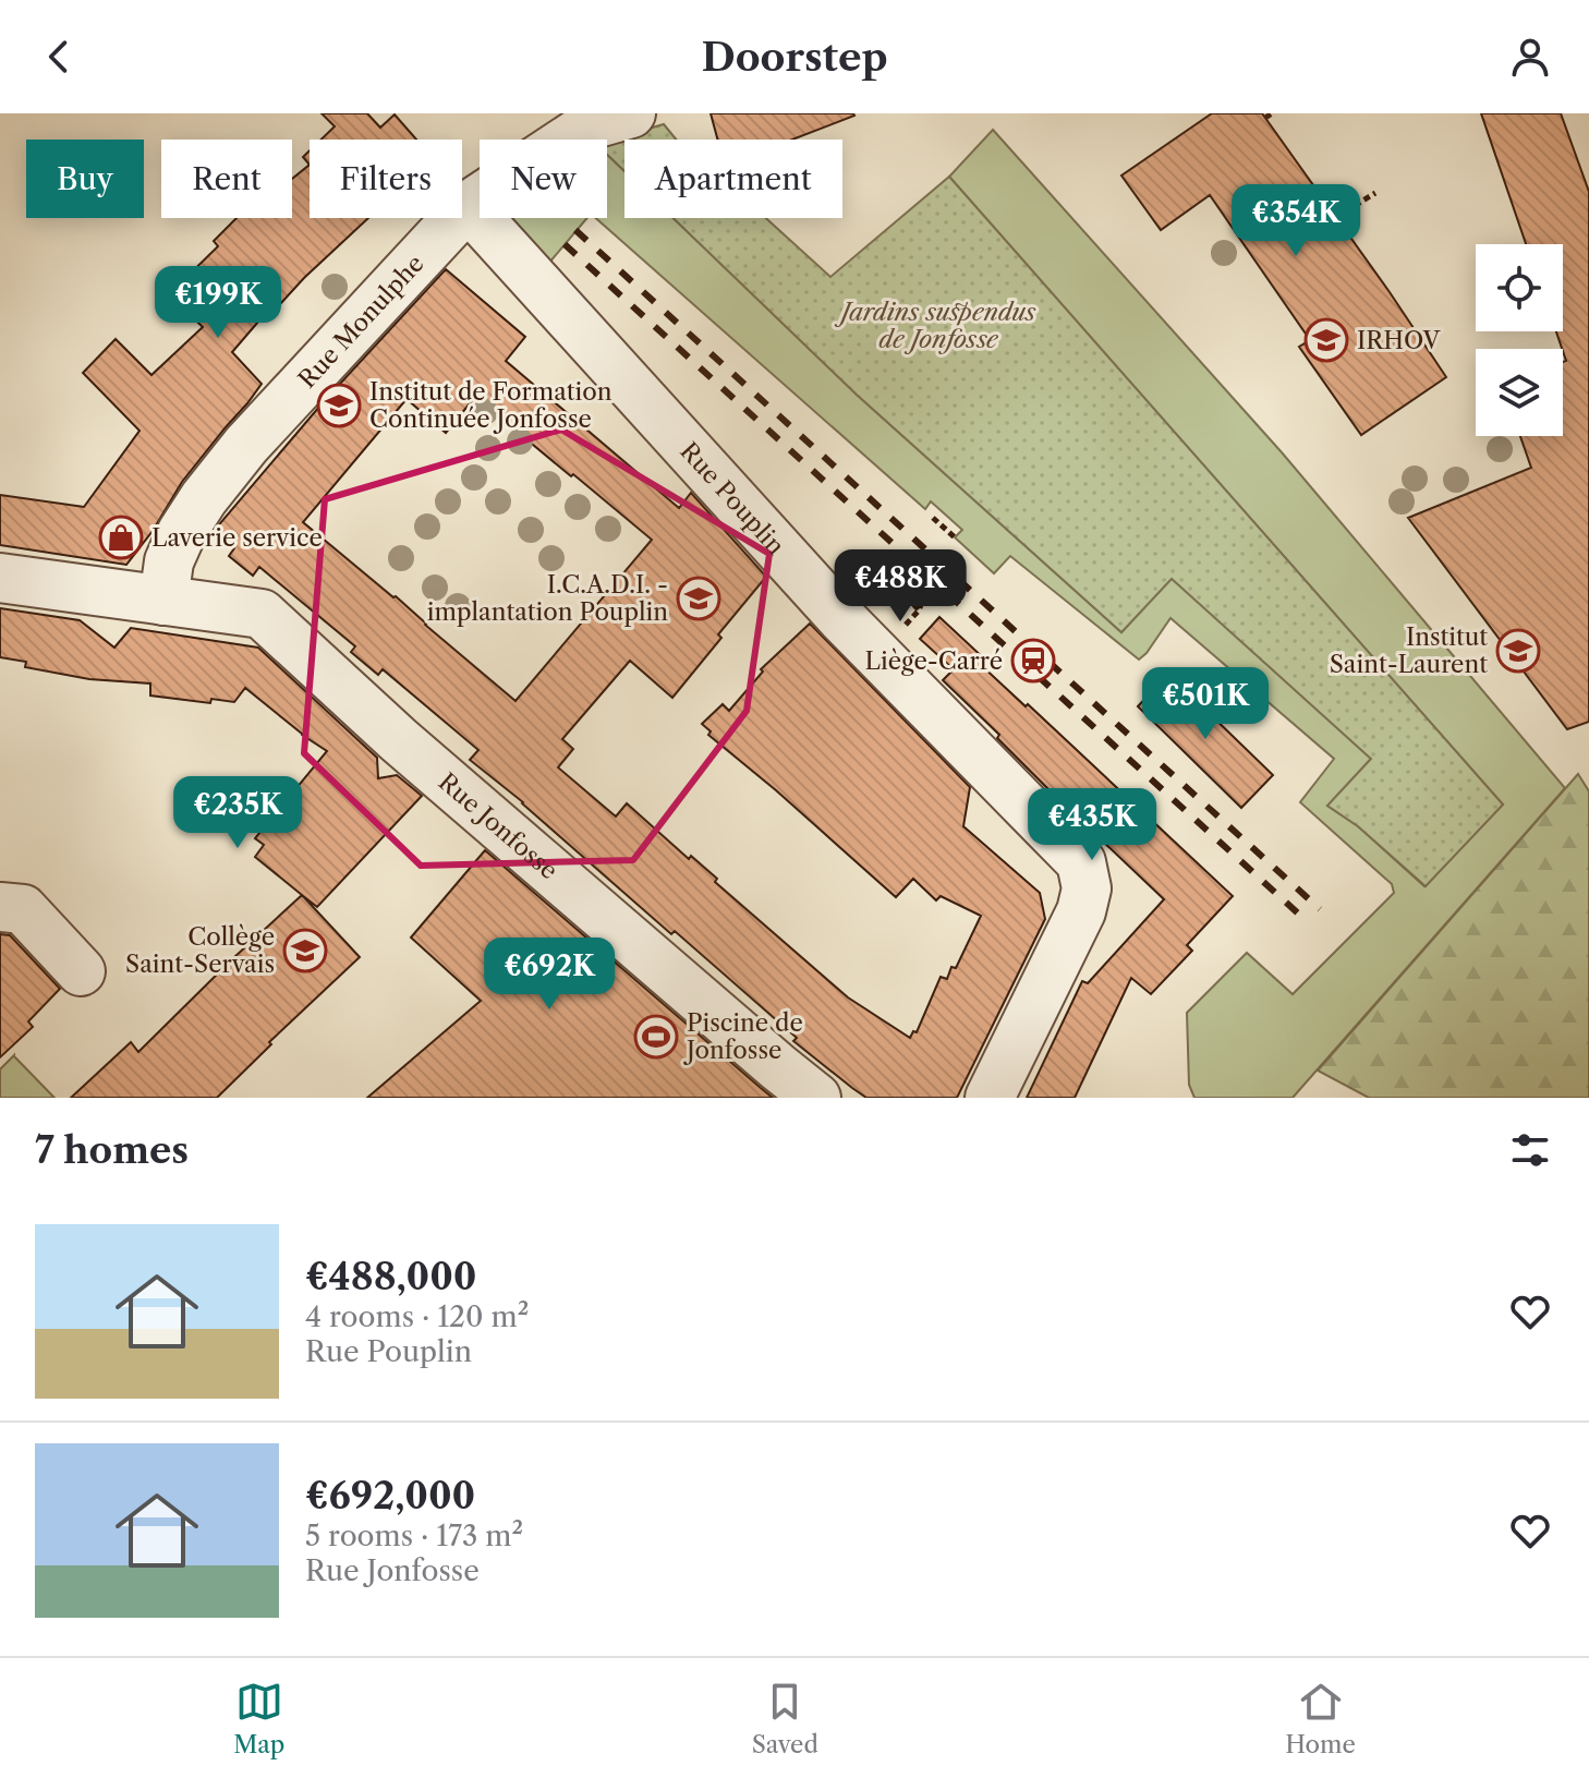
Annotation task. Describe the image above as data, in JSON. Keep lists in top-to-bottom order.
{
  "streets": {
    "street": ["Rue Monulphe", "Rue Pouplin", "Rue Jonfosse"]
  },
  "crossings": [
    ["Rue Monulphe", "Rue Pouplin"],
    ["Rue Monulphe", "Rue Jonfosse"]
  ],
  "parks": ["Jardins suspendus de Jonfosse"],
  "places": {
    "school or university": [
      "IRHOV",
      "Institut de Formation Continuée Jonfosse",
      "I.C.A.D.I. - implantation Pouplin",
      "Institut Saint-Laurent",
      "Collège Saint-Servais"
    ],
    "shop": ["Laverie service"],
    "station": ["Liège-Carré"],
    "sports": ["Piscine de Jonfosse"]
  },
  "page": {
    "header": "Doorstep",
    "chip": [
      "Buy",
      "Rent",
      "Filters",
      "New",
      "Apartment"
    ],
    "price": [
      "€354K",
      "€199K",
      "€488K",
      "€501K",
      "€235K",
      "€435K",
      "€692K"
    ],
    "heading": "7 homes",
    "list": [
      {
        "name": "€488,000",
        "note": "4 rooms · 120 m² · Rue Pouplin"
      },
      {
        "name": "€692,000",
        "note": "5 rooms · 173 m² · Rue Jonfosse"
      }
    ],
    "tabs": ["Map", "Saved", "Home"]
  }
}
